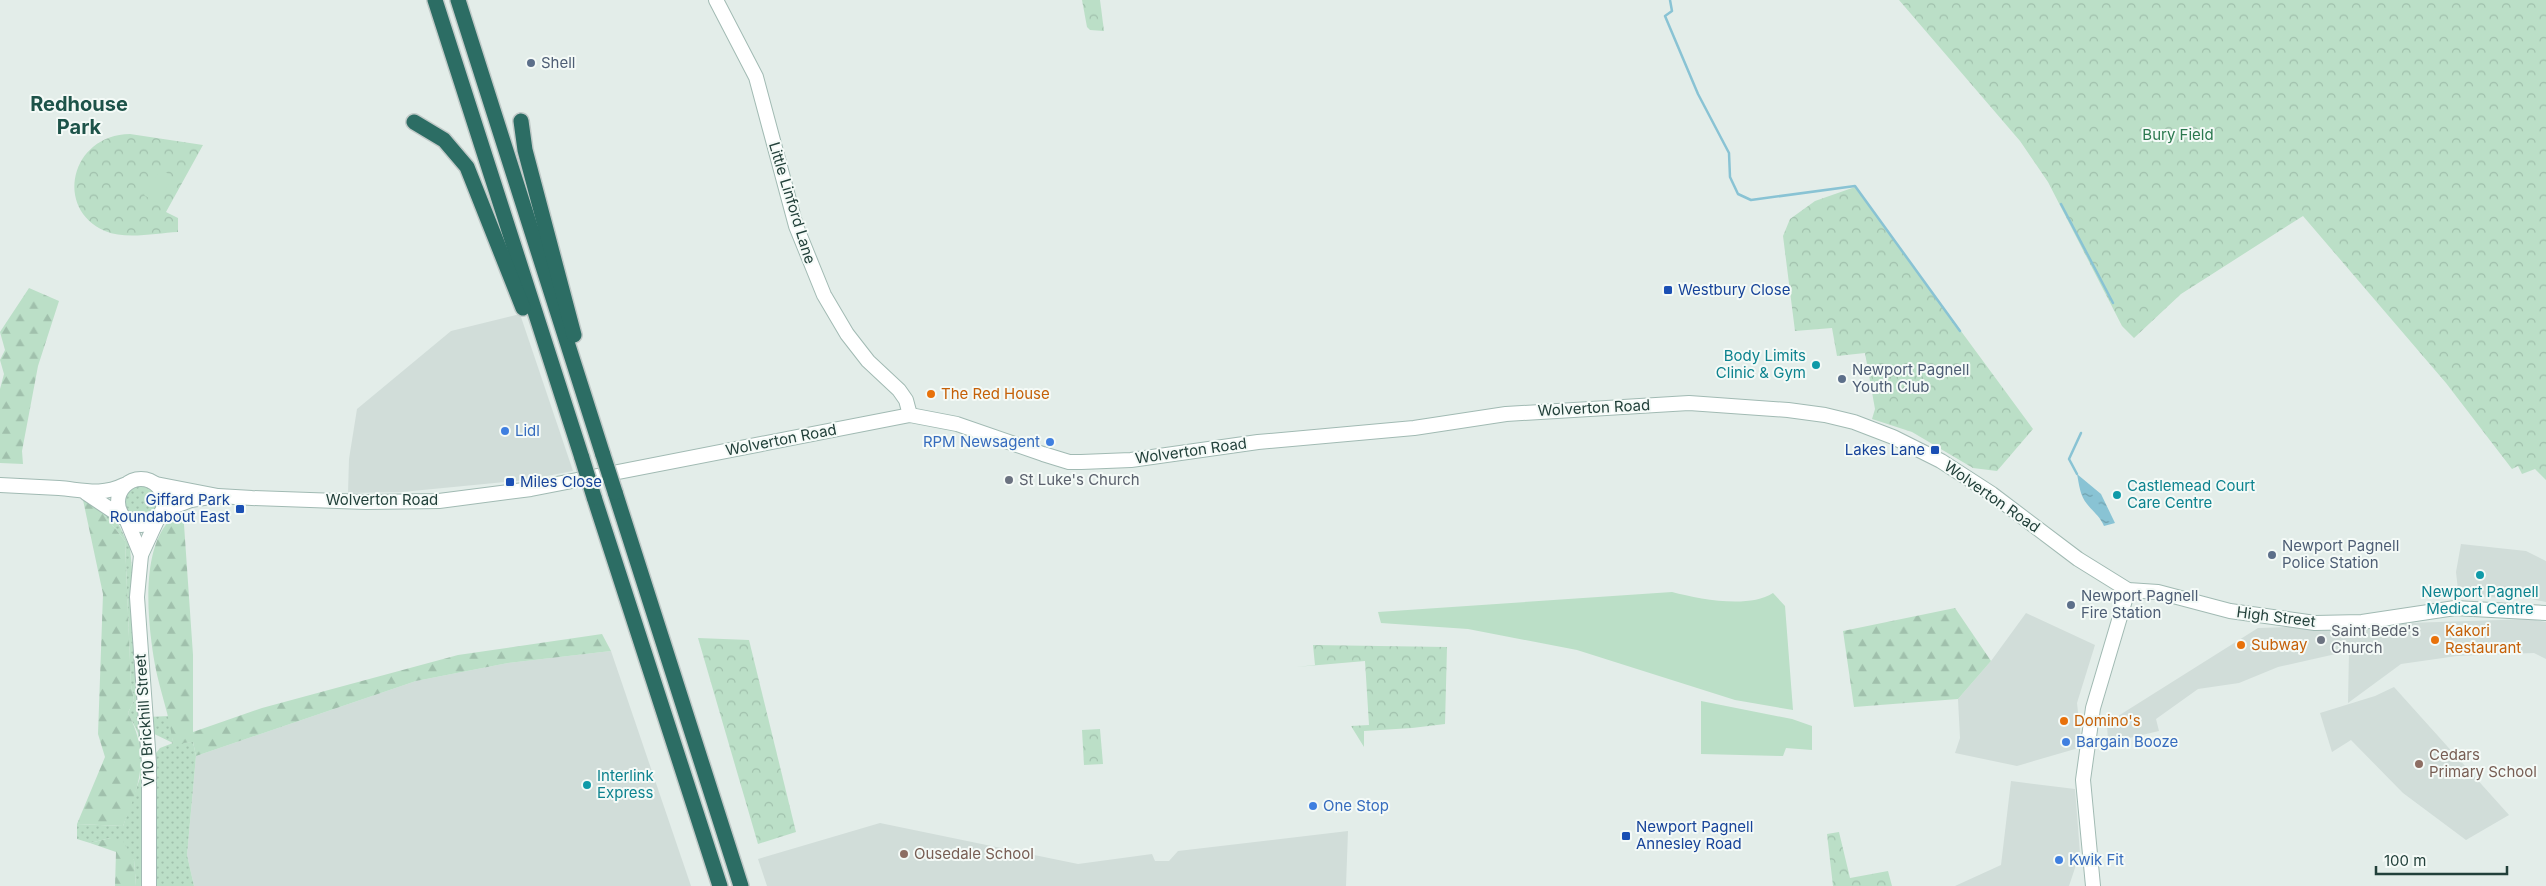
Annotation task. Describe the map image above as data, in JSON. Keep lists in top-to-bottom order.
{
  "streets": {
    "street": [
      "Little Linford Lane",
      "Wolverton Road",
      "High Street",
      "V10 Brickhill Street"
    ]
  },
  "crossings": [
    ["Little Linford Lane", "Wolverton Road"],
    ["Wolverton Road", "High Street"],
    ["Wolverton Road", "V10 Brickhill Street"]
  ],
  "districts": ["Redhouse Park"],
  "parks": ["Bury Field"],
  "places": {
    "other": [
      "Shell",
      "Body Limits Clinic & Gym",
      "Newport Pagnell Youth Club",
      "The Red House",
      "Lidl",
      "RPM Newsagent",
      "St Luke's Church",
      "Castlemead Court Care Centre",
      "Newport Pagnell Police Station",
      "Newport Pagnell Medical Centre",
      "Newport Pagnell Fire Station",
      "Saint Bede's Church",
      "Kakori Restaurant",
      "Subway",
      "Domino's",
      "Bargain Booze",
      "Cedars Primary School",
      "Interlink Express",
      "One Stop",
      "Ousedale School",
      "Kwik Fit"
    ],
    "transit": [
      "Westbury Close",
      "Lakes Lane",
      "Miles Close",
      "Giffard Park Roundabout East",
      "Newport Pagnell Annesley Road"
    ]
  },
  "scale_bar": "100 m"
}
